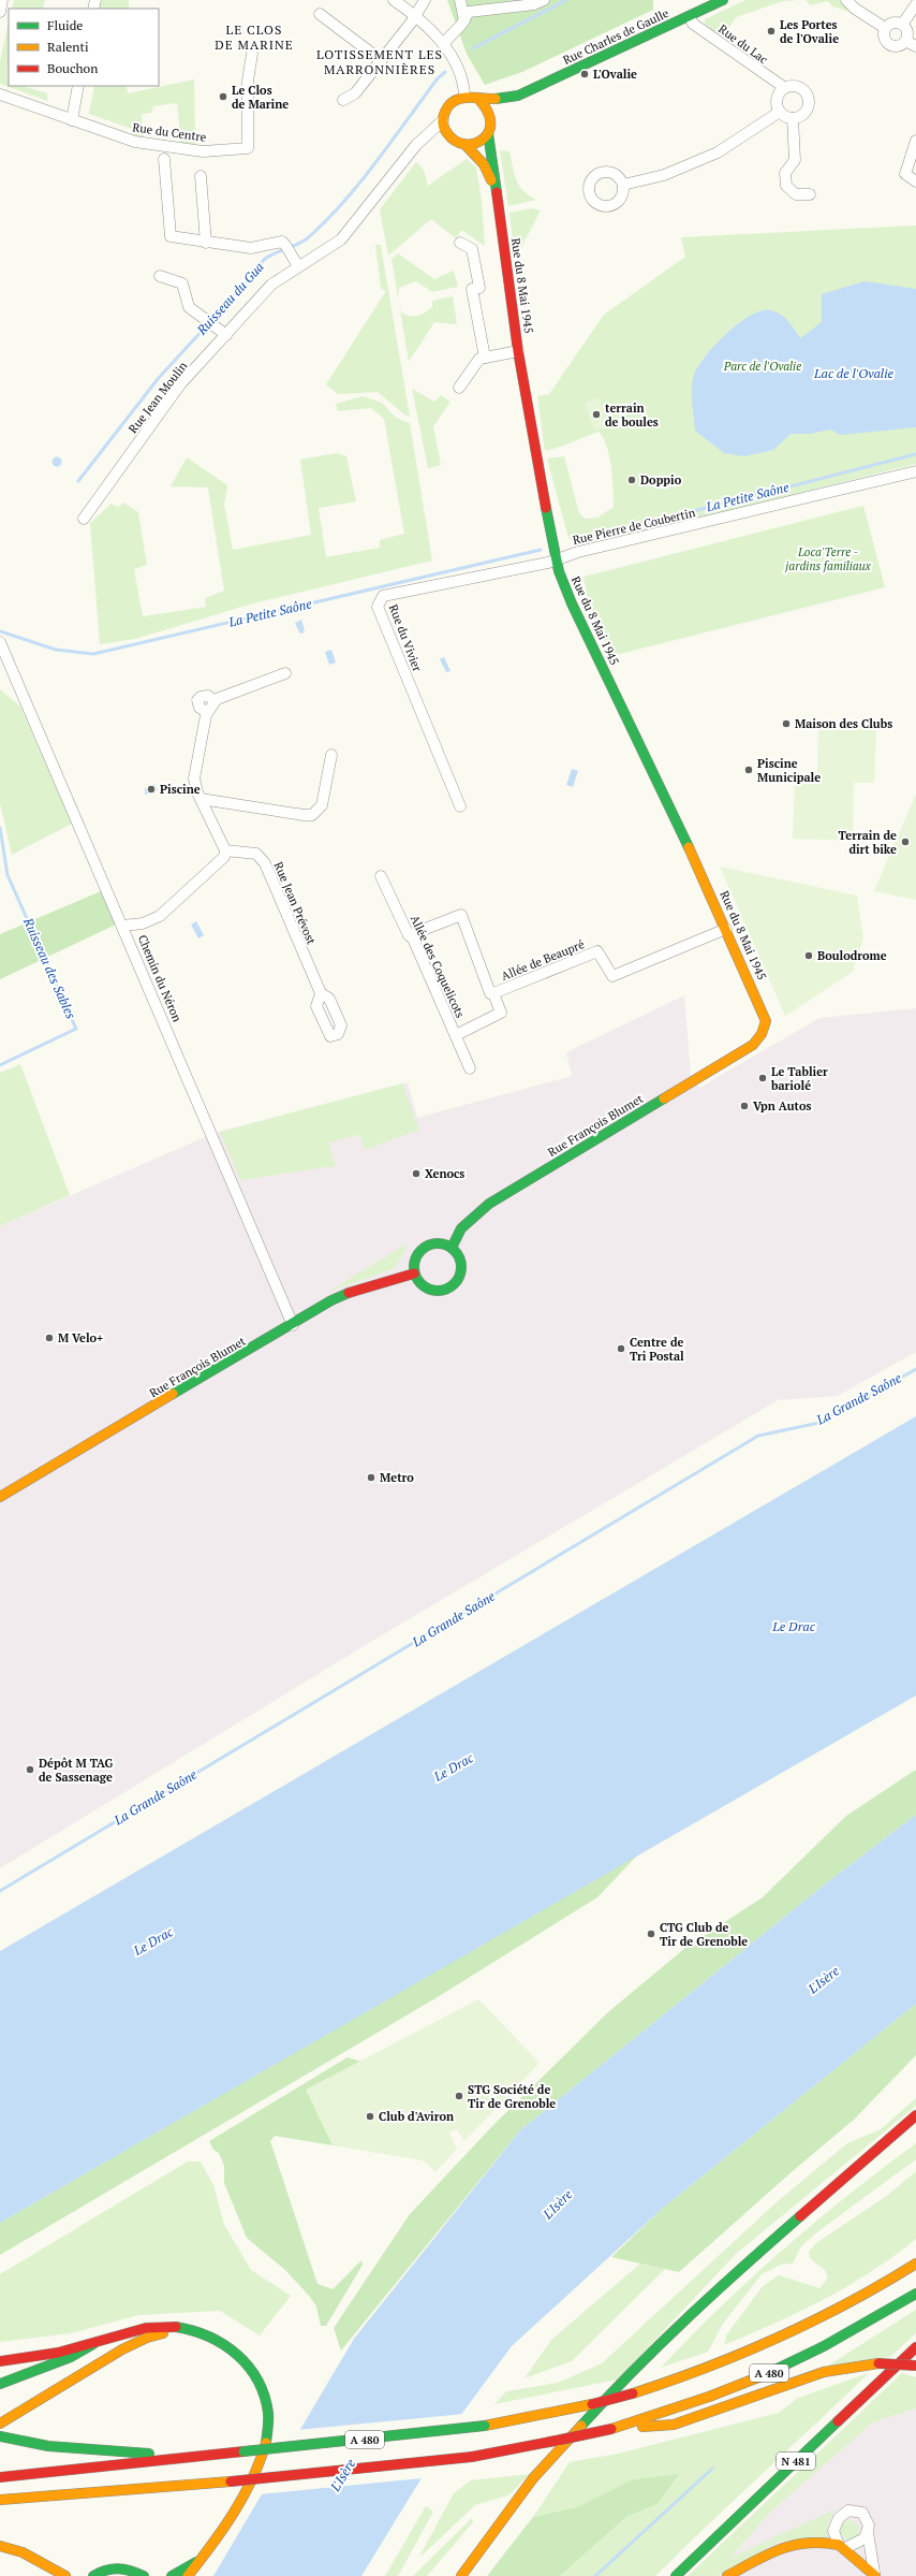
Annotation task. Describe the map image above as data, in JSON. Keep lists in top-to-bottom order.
{
  "streets": {
    "main road": [
      "Rue Charles de Gaulle",
      "Rue du 8 Mai 1945",
      "Rue François Blumet",
      "A 480",
      "N 481"
    ],
    "street": [
      "Rue du Lac",
      "Rue du Centre",
      "Rue Jean Moulin",
      "Rue Pierre de Coubertin",
      "Rue du Vivier",
      "Rue Jean Prévost",
      "Allée de Beaupré",
      "Allée des Coquelicots",
      "Chemin du Néron"
    ]
  },
  "crossings": [
    ["Rue Charles de Gaulle", "Rue du Lac"],
    ["Rue Charles de Gaulle", "Rue du 8 Mai 1945"],
    ["Rue Charles de Gaulle", "Rue Jean Moulin"],
    ["Rue du 8 Mai 1945", "Rue Jean Moulin"],
    ["Rue du 8 Mai 1945", "Rue Pierre de Coubertin"],
    ["Rue du 8 Mai 1945", "Rue du Vivier"],
    ["Rue du 8 Mai 1945", "Allée de Beaupré"],
    ["Rue du 8 Mai 1945", "Rue François Blumet"],
    ["Rue Pierre de Coubertin", "Rue du Vivier"],
    ["Allée de Beaupré", "Allée des Coquelicots"],
    ["Chemin du Néron", "Rue François Blumet"]
  ],
  "districts": ["LE CLOS DE MARINE", "LOTISSEMENT LES MARRONNIÈRES"],
  "water": [
    "Ruisseau du Gua",
    "Lac de l'Ovalie",
    "La Petite Saône",
    "Ruisseau des Sables",
    "La Grande Saône",
    "Le Drac",
    "L'Isère"
  ],
  "parks": ["Parc de l'Ovalie", "Loca'Terre - jardins familiaux"],
  "places": [
    "Les Portes de l'Ovalie",
    "L'Ovalie",
    "Le Clos de Marine",
    "terrain de boules",
    "Doppio",
    "Maison des Clubs",
    "Piscine Municipale",
    "Piscine",
    "Terrain de dirt bike",
    "Boulodrome",
    "Le Tablier bariolé",
    "Vpn Autos",
    "Xenocs",
    "M Velo+",
    "Centre de Tri Postal",
    "Metro",
    "Dépôt M TAG de Sassenage",
    "CTG Club de Tir de Grenoble",
    "STG Société de Tir de Grenoble",
    "Club d'Aviron"
  ],
  "legend": ["Fluide", "Ralenti", "Bouchon"]
}
